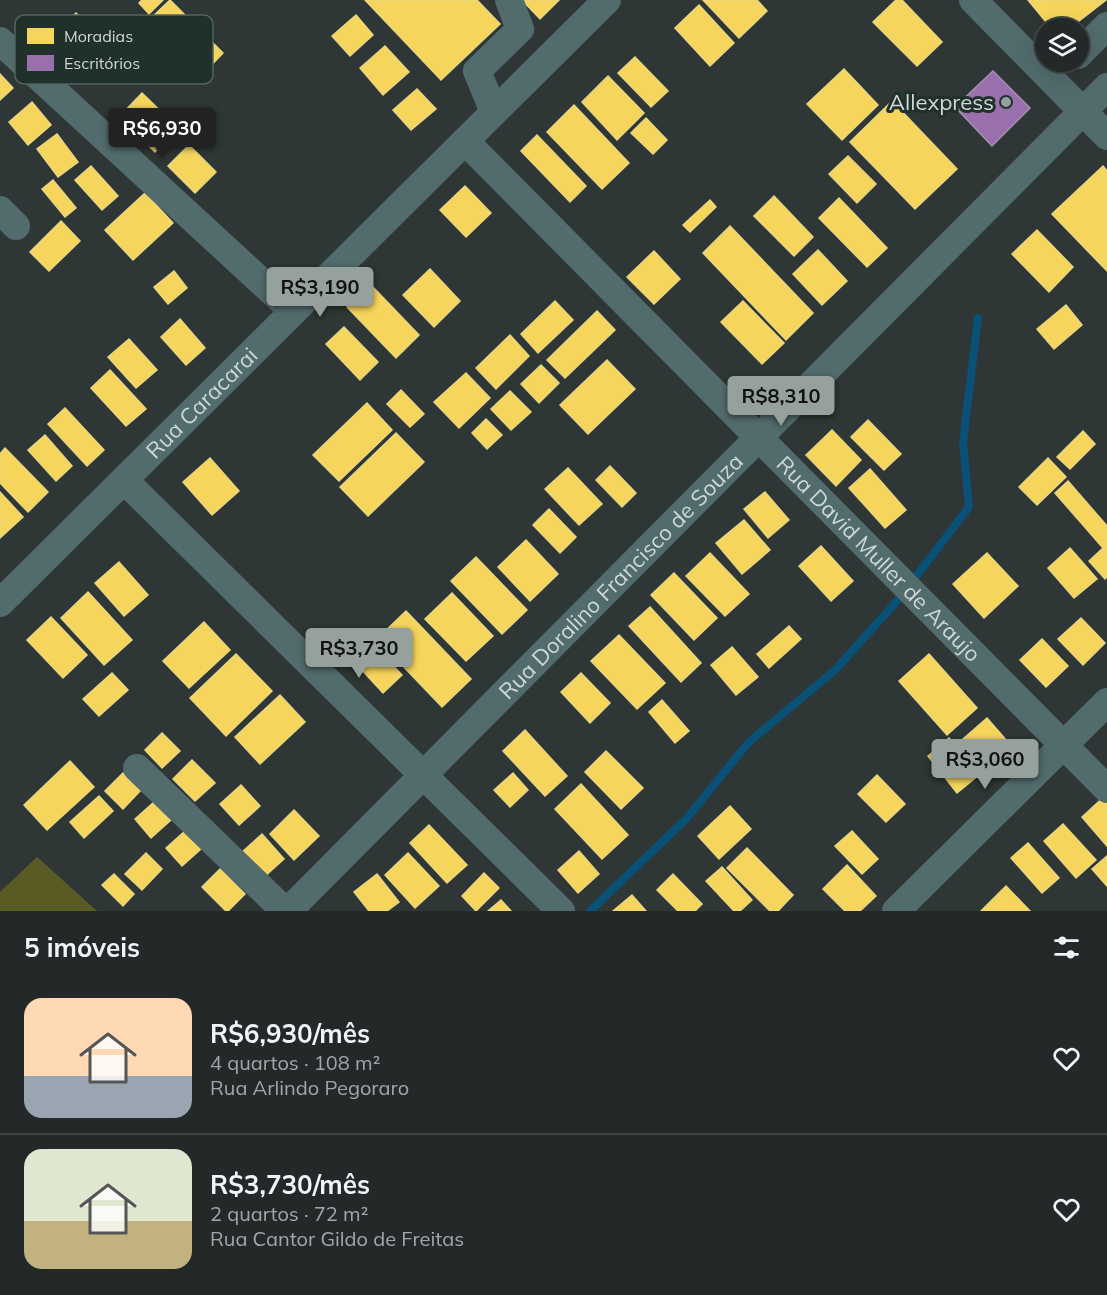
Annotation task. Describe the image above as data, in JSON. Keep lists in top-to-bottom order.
{
  "streets": {
    "street": ["Rua Caracarai", "Rua David Muller de Araujo", "Rua Doralino Francisco de Souza"]
  },
  "crossings": [
    ["Rua Caracarai", "Rua David Muller de Araujo"],
    ["Rua David Muller de Araujo", "Rua Doralino Francisco de Souza"]
  ],
  "places": ["Allexpress"],
  "legend": ["Moradias", "Escritórios"],
  "page": {
    "price": [
      "R$6,930",
      "R$3,190",
      "R$8,310",
      "R$3,730",
      "R$3,060"
    ],
    "heading": "5 imóveis",
    "list": [
      {
        "name": "R$6,930/mês",
        "note": "4 quartos · 108 m² · Rua Arlindo Pegoraro"
      },
      {
        "name": "R$3,730/mês",
        "note": "2 quartos · 72 m² · Rua Cantor Gildo de Freitas"
      }
    ]
  }
}
